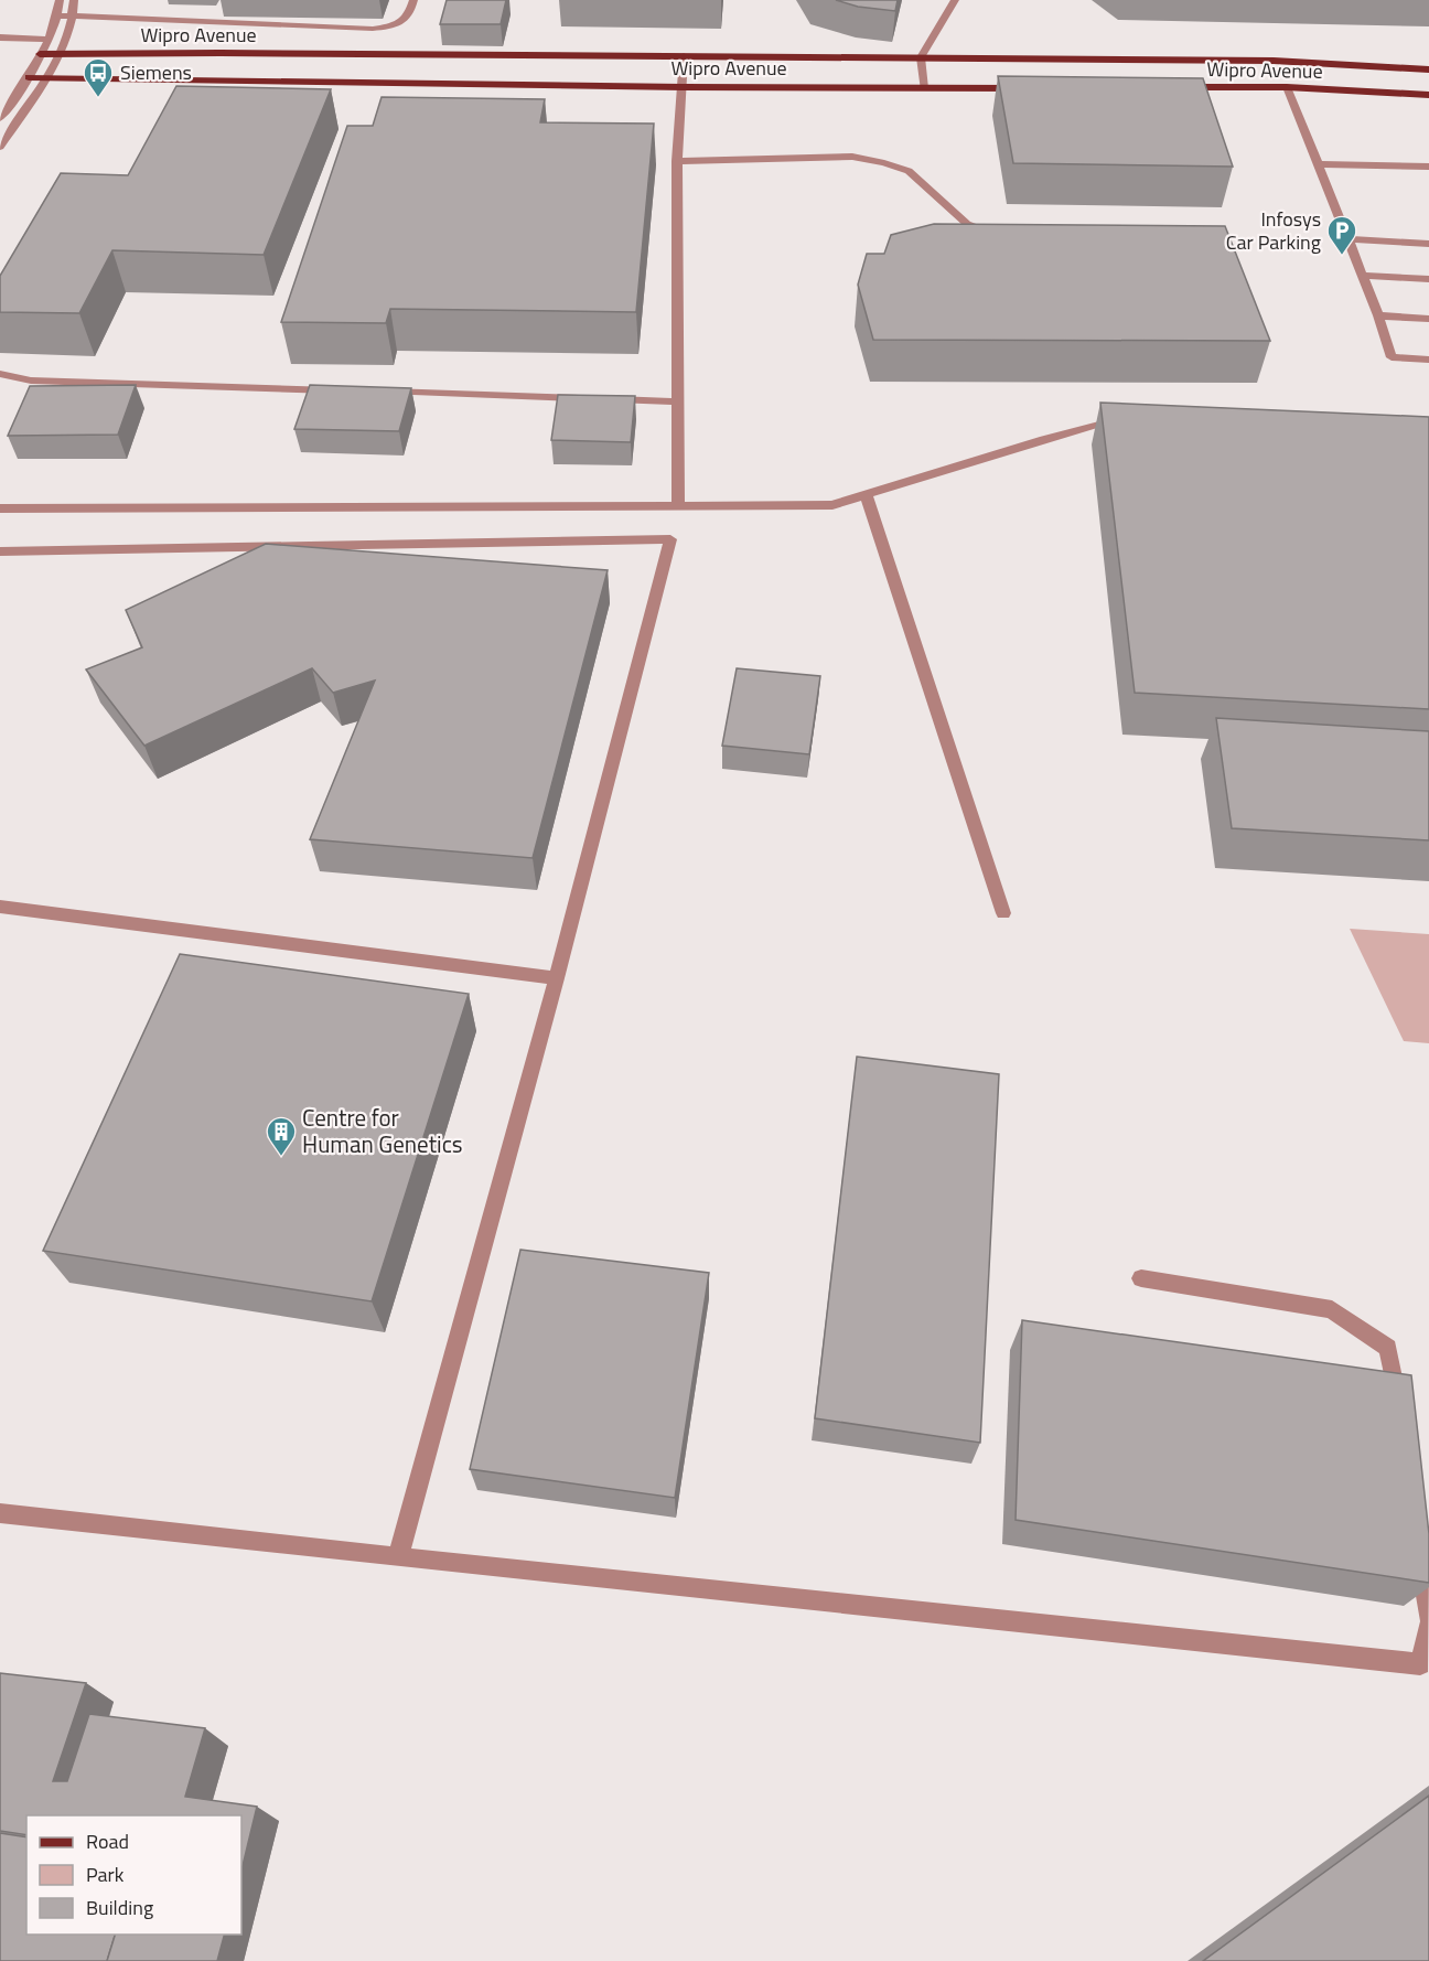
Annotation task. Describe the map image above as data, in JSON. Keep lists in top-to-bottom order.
{
  "streets": {
    "main road": ["Wipro Avenue"]
  },
  "places": {
    "bus stop": ["Siemens"],
    "parking": ["Infosys Car Parking"],
    "building": ["Centre for Human Genetics"]
  },
  "legend": ["Road", "Park", "Building"]
}
